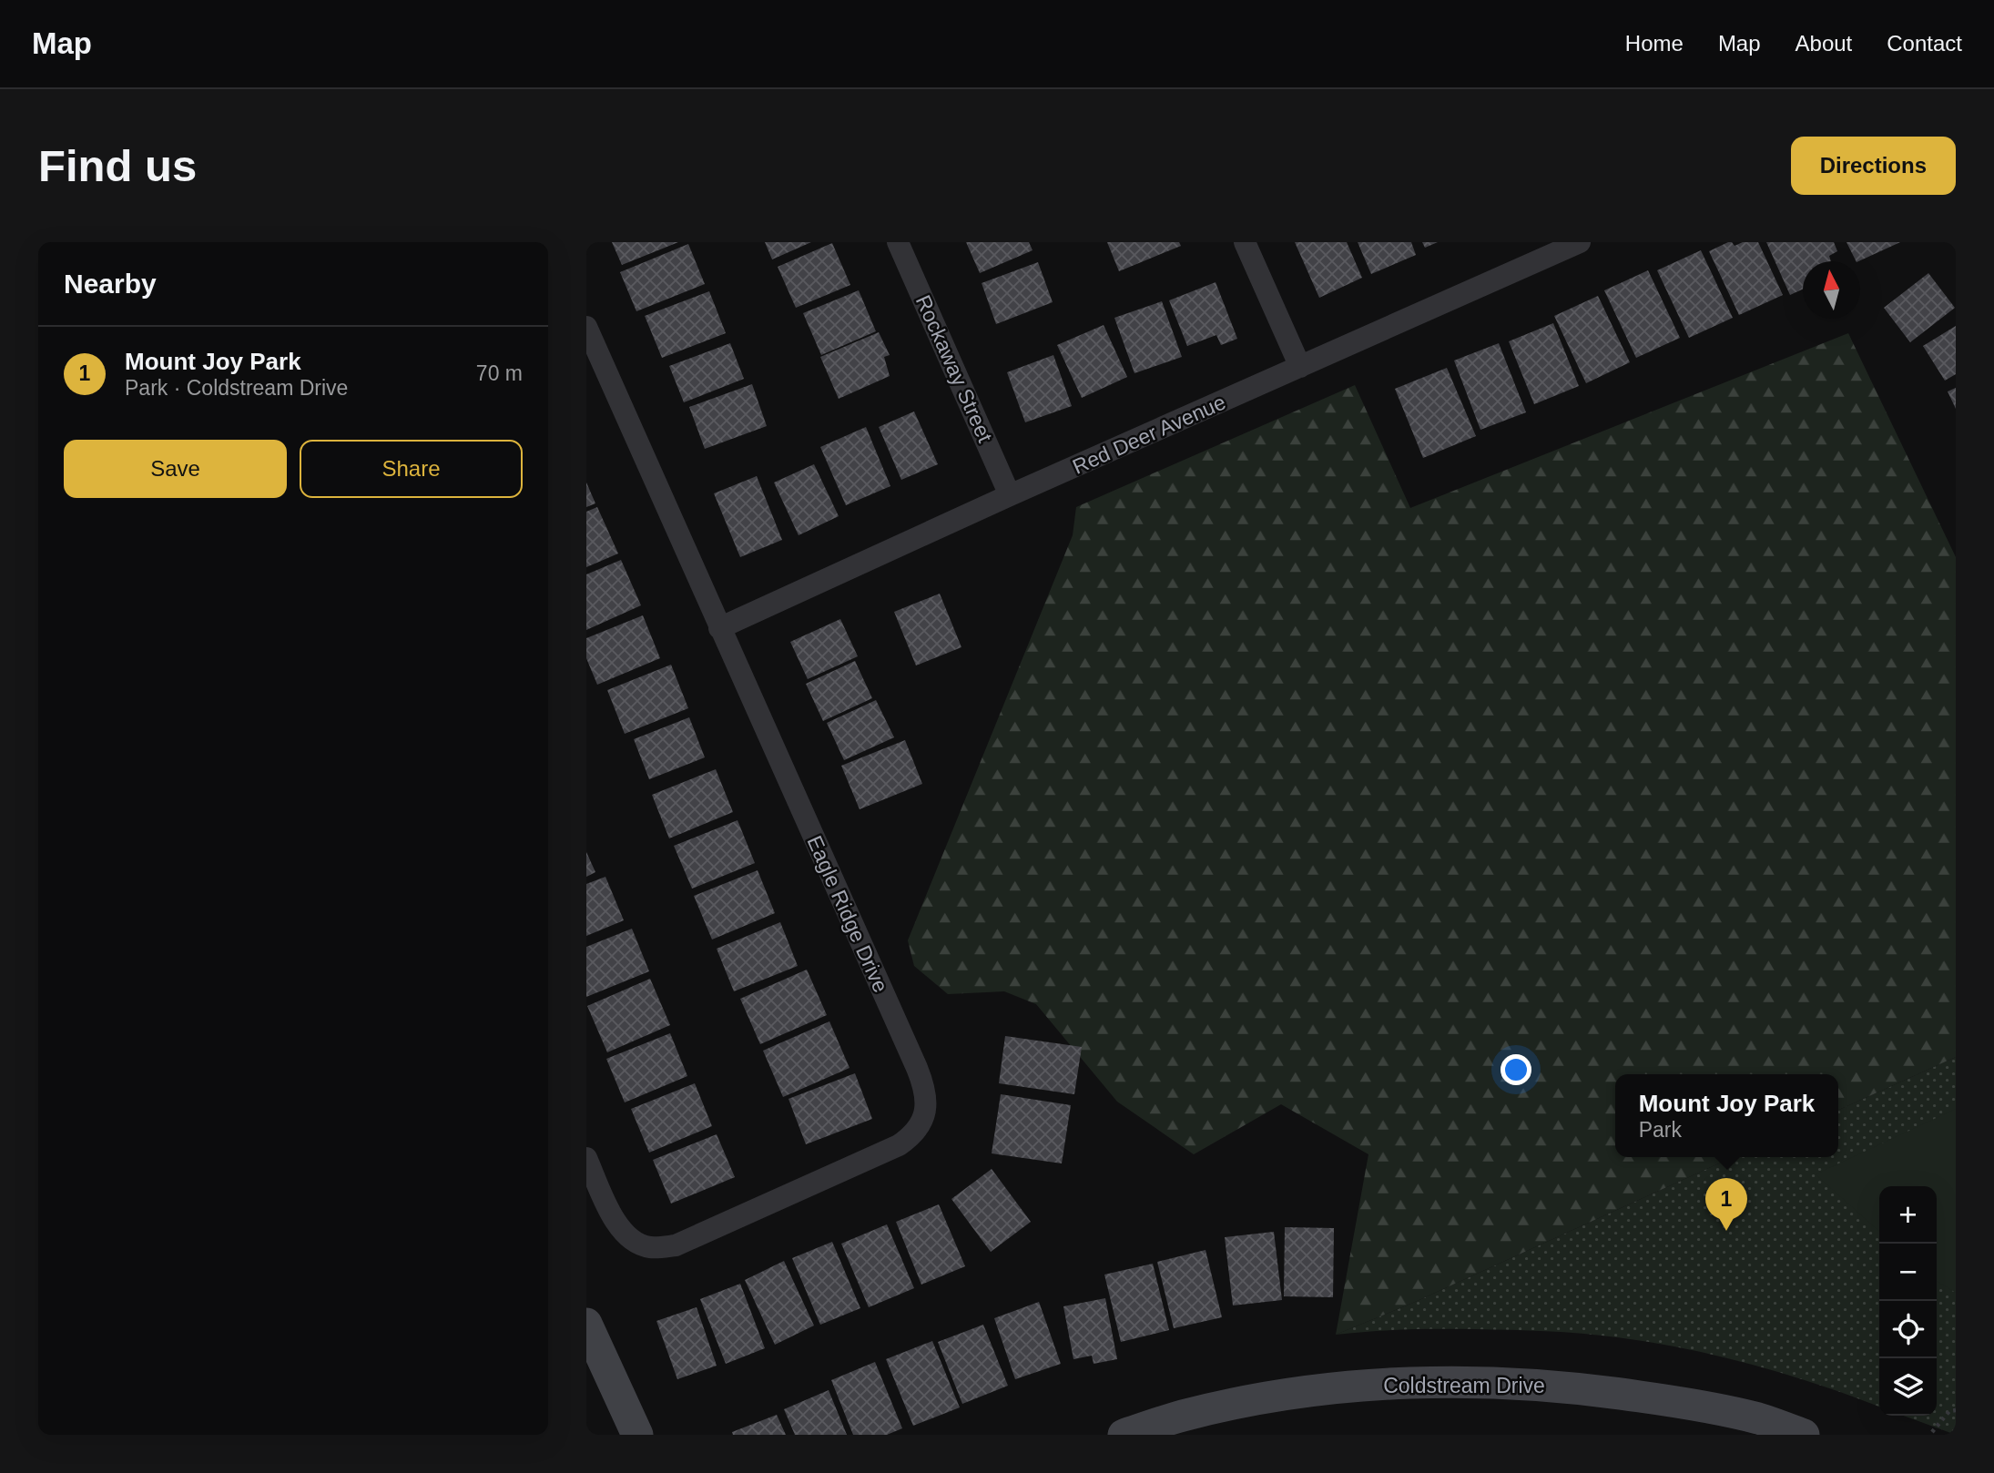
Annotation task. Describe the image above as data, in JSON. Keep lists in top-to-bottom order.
{
  "streets": {
    "street": [
      "Rockaway Street",
      "Red Deer Avenue",
      "Eagle Ridge Drive",
      "Coldstream Drive"
    ]
  },
  "crossings": [
    ["Rockaway Street", "Red Deer Avenue"],
    ["Red Deer Avenue", "Eagle Ridge Drive"]
  ],
  "north": "top",
  "page": {
    "header": "Map",
    "nav": [
      "Home",
      "Map",
      "About",
      "Contact"
    ],
    "buttons": [
      "Directions",
      ["Save", "Share"]
    ],
    "title": "Find us",
    "heading": "Nearby",
    "list": [
      {
        "mark": "1",
        "name": "Mount Joy Park",
        "note": "Park · Coldstream Drive",
        "value": "70 m"
      }
    ],
    "popup": ["Mount Joy Park", "Park"],
    "pins": "1",
    "map_buttons": ["+", "−"]
  }
}
